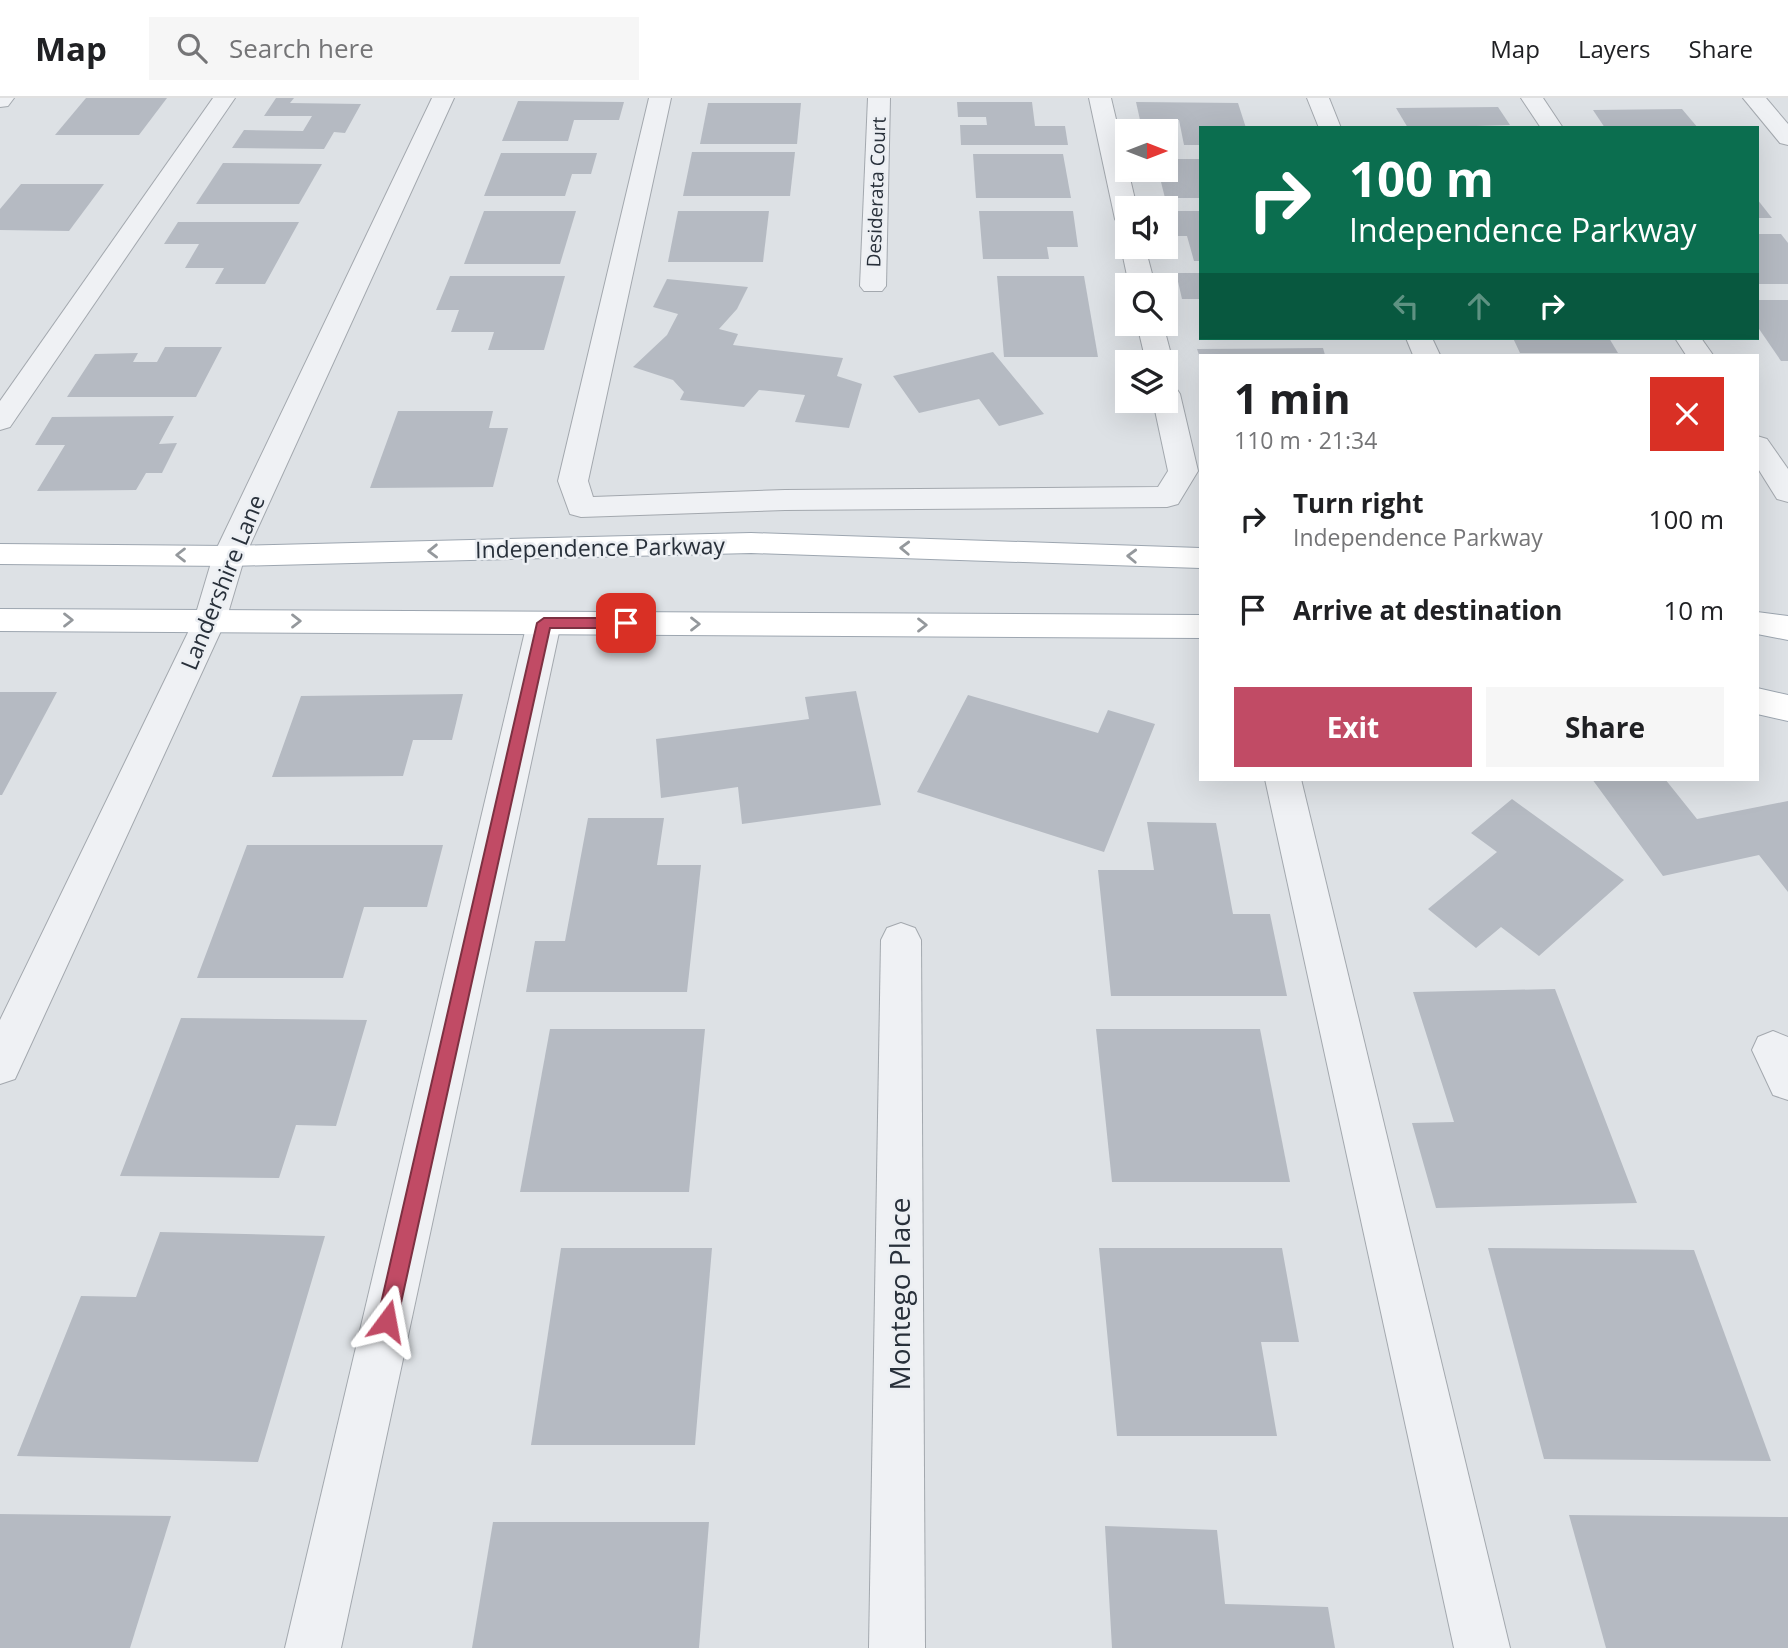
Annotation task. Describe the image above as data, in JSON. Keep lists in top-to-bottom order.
{
  "streets": {
    "main road": ["Independence Parkway"],
    "street": ["Desiderata Court", "Landershire Lane", "Montego Place"]
  },
  "crossings": [
    ["Independence Parkway", "Landershire Lane"]
  ],
  "north": "right",
  "page": {
    "header": "Map",
    "search": "Search here",
    "nav": ["Map", "Layers", "Share"],
    "turn": ["100 m", "Independence Parkway"],
    "heading": ["1 min", "110 m · 21:34"],
    "list": [
      {
        "name": "Turn right",
        "note": "Independence Parkway",
        "value": "100 m"
      },
      {
        "name": "Arrive at destination",
        "value": "10 m"
      }
    ],
    "buttons": ["Exit", "Share"]
  }
}
